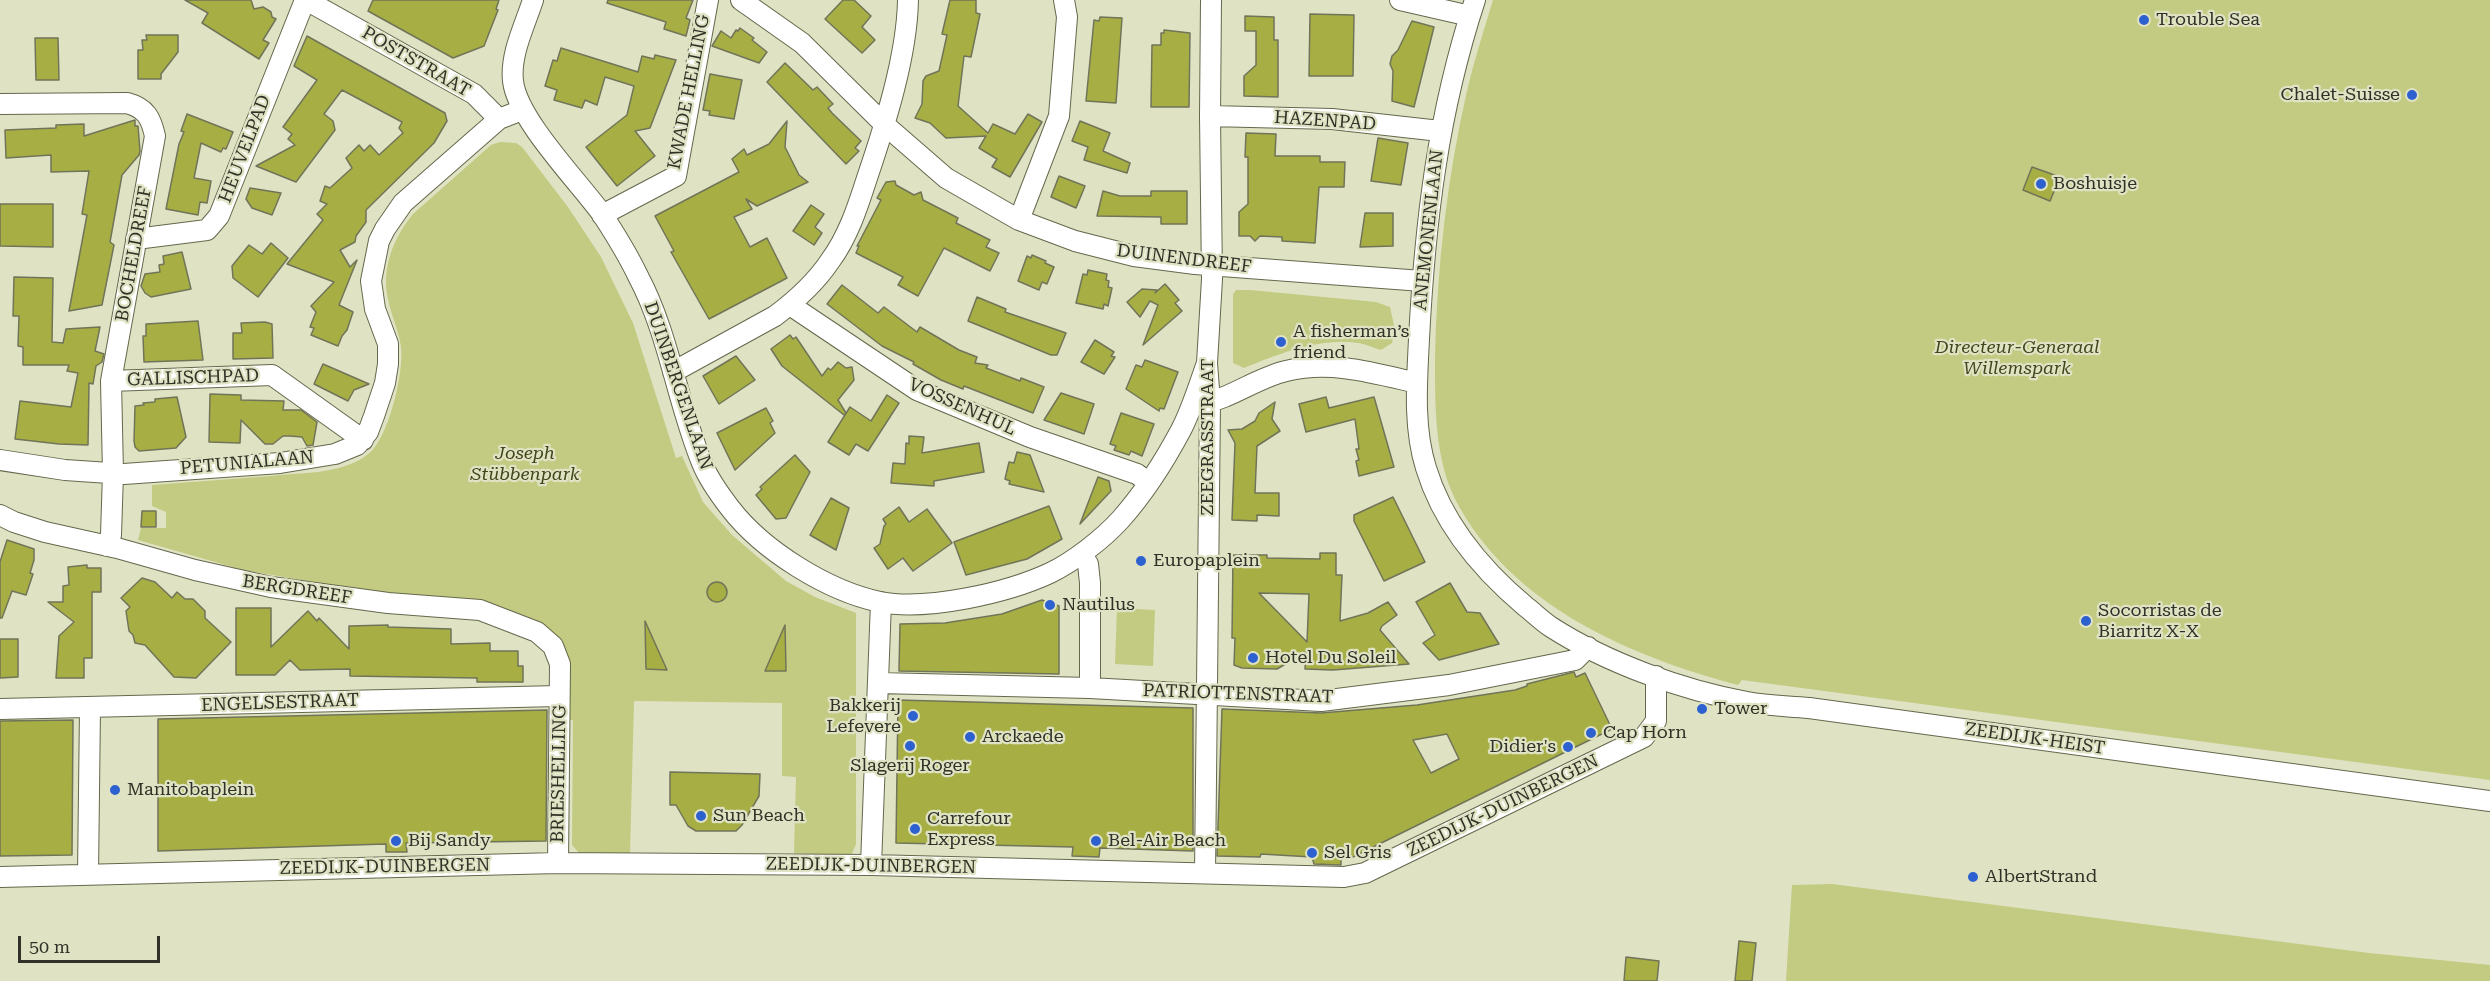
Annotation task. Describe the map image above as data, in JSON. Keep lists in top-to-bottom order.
{
  "streets": {
    "street": [
      "POSTSTRAAT",
      "KWADE HELLING",
      "HAZENPAD",
      "HEUVELPAD",
      "ANEMONENLAAN",
      "BOCHELDREEF",
      "DUINENDREEF",
      "GALLISCHPAD",
      "DUINBERGENLAAN",
      "VOSSENHUL",
      "ZEEGRASSTRAAT",
      "PETUNIALAAN",
      "BERGDREEF",
      "PATRIOTTENSTRAAT",
      "ENGELSESTRAAT",
      "ZEEDIJK-HEIST",
      "BRIESHELLING",
      "ZEEDIJK-DUINBERGEN"
    ]
  },
  "crossings": [
    ["POSTSTRAAT", "HEUVELPAD"],
    ["KWADE HELLING", "DUINBERGENLAAN"],
    ["HAZENPAD", "ANEMONENLAAN"],
    ["HAZENPAD", "ZEEGRASSTRAAT"],
    ["HEUVELPAD", "BOCHELDREEF"],
    ["ANEMONENLAAN", "DUINENDREEF"],
    ["ANEMONENLAAN", "PATRIOTTENSTRAAT"],
    ["ANEMONENLAAN", "ZEEDIJK-HEIST"],
    ["BOCHELDREEF", "GALLISCHPAD"],
    ["BOCHELDREEF", "PETUNIALAAN"],
    ["BOCHELDREEF", "BERGDREEF"],
    ["DUINENDREEF", "ZEEGRASSTRAAT"],
    ["GALLISCHPAD", "PETUNIALAAN"],
    ["DUINBERGENLAAN", "ZEEGRASSTRAAT"],
    ["VOSSENHUL", "ZEEGRASSTRAAT"],
    ["ZEEGRASSTRAAT", "PATRIOTTENSTRAAT"],
    ["ZEEGRASSTRAAT", "ZEEDIJK-DUINBERGEN"],
    ["BERGDREEF", "ENGELSESTRAAT"],
    ["BERGDREEF", "BRIESHELLING"],
    ["PATRIOTTENSTRAAT", "ZEEDIJK-HEIST"],
    ["ENGELSESTRAAT", "BRIESHELLING"],
    ["ZEEDIJK-HEIST", "ZEEDIJK-DUINBERGEN"],
    ["BRIESHELLING", "ZEEDIJK-DUINBERGEN"]
  ],
  "parks": ["Directeur-Generaal Willemspark", "Joseph Stübbenpark"],
  "places": [
    "Trouble Sea",
    "Chalet-Suisse",
    "Boshuisje",
    "A fisherman’s friend",
    "Europaplein",
    "Nautilus",
    "Socorristas de Biarritz X-X",
    "Hotel Du Soleil",
    "Tower",
    "Bakkerij Lefevere",
    "Cap Horn",
    "Arckaede",
    "Slagerij Roger",
    "Didier's",
    "Manitobaplein",
    "Sun Beach",
    "Carrefour Express",
    "Bij Sandy",
    "Bel-Air Beach",
    "Sel Gris",
    "AlbertStrand"
  ],
  "scale_bar": "50 m"
}
